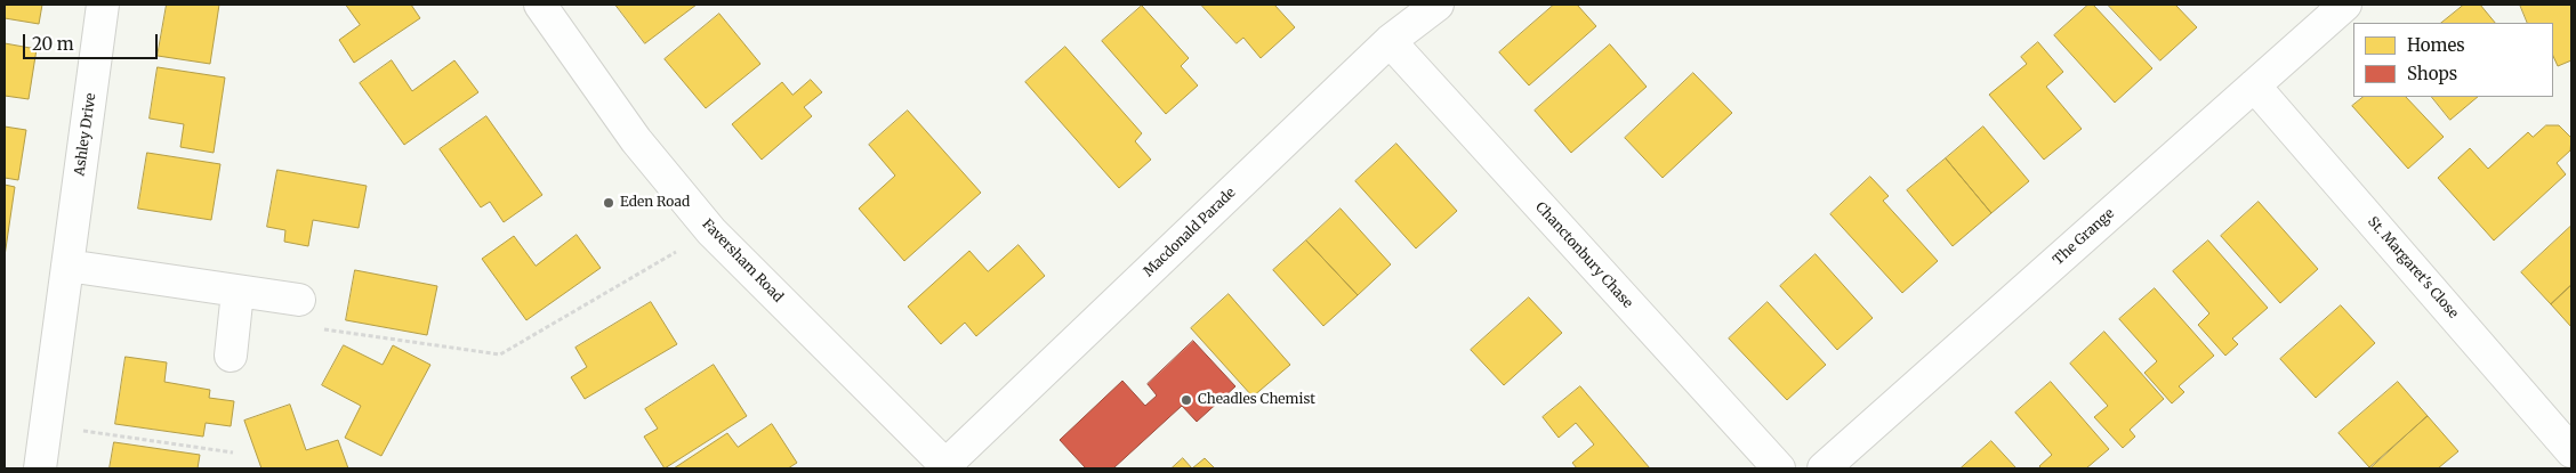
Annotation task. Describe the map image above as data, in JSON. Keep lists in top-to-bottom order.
{
  "streets": {
    "street": [
      "Ashley Drive",
      "Macdonald Parade",
      "The Grange",
      "Chanctonbury Chase",
      "Faversham Road",
      "St. Margaret's Close"
    ]
  },
  "crossings": [
    ["Macdonald Parade", "Chanctonbury Chase"],
    ["Macdonald Parade", "Faversham Road"],
    ["The Grange", "St. Margaret's Close"]
  ],
  "places": ["Eden Road", "Cheadles Chemist"],
  "legend": ["Homes", "Shops"],
  "scale_bar": "20 m"
}
